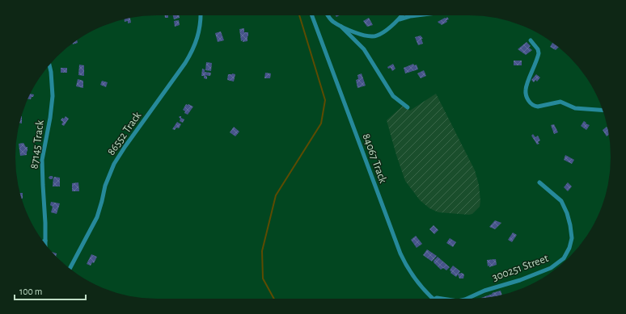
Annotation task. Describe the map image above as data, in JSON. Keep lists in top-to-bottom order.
{
  "streets": {
    "street": [
      "86552 Track",
      "87145 Track",
      "84067 Track",
      "300251 Street"
    ]
  },
  "scale_bar": "100 m"
}
